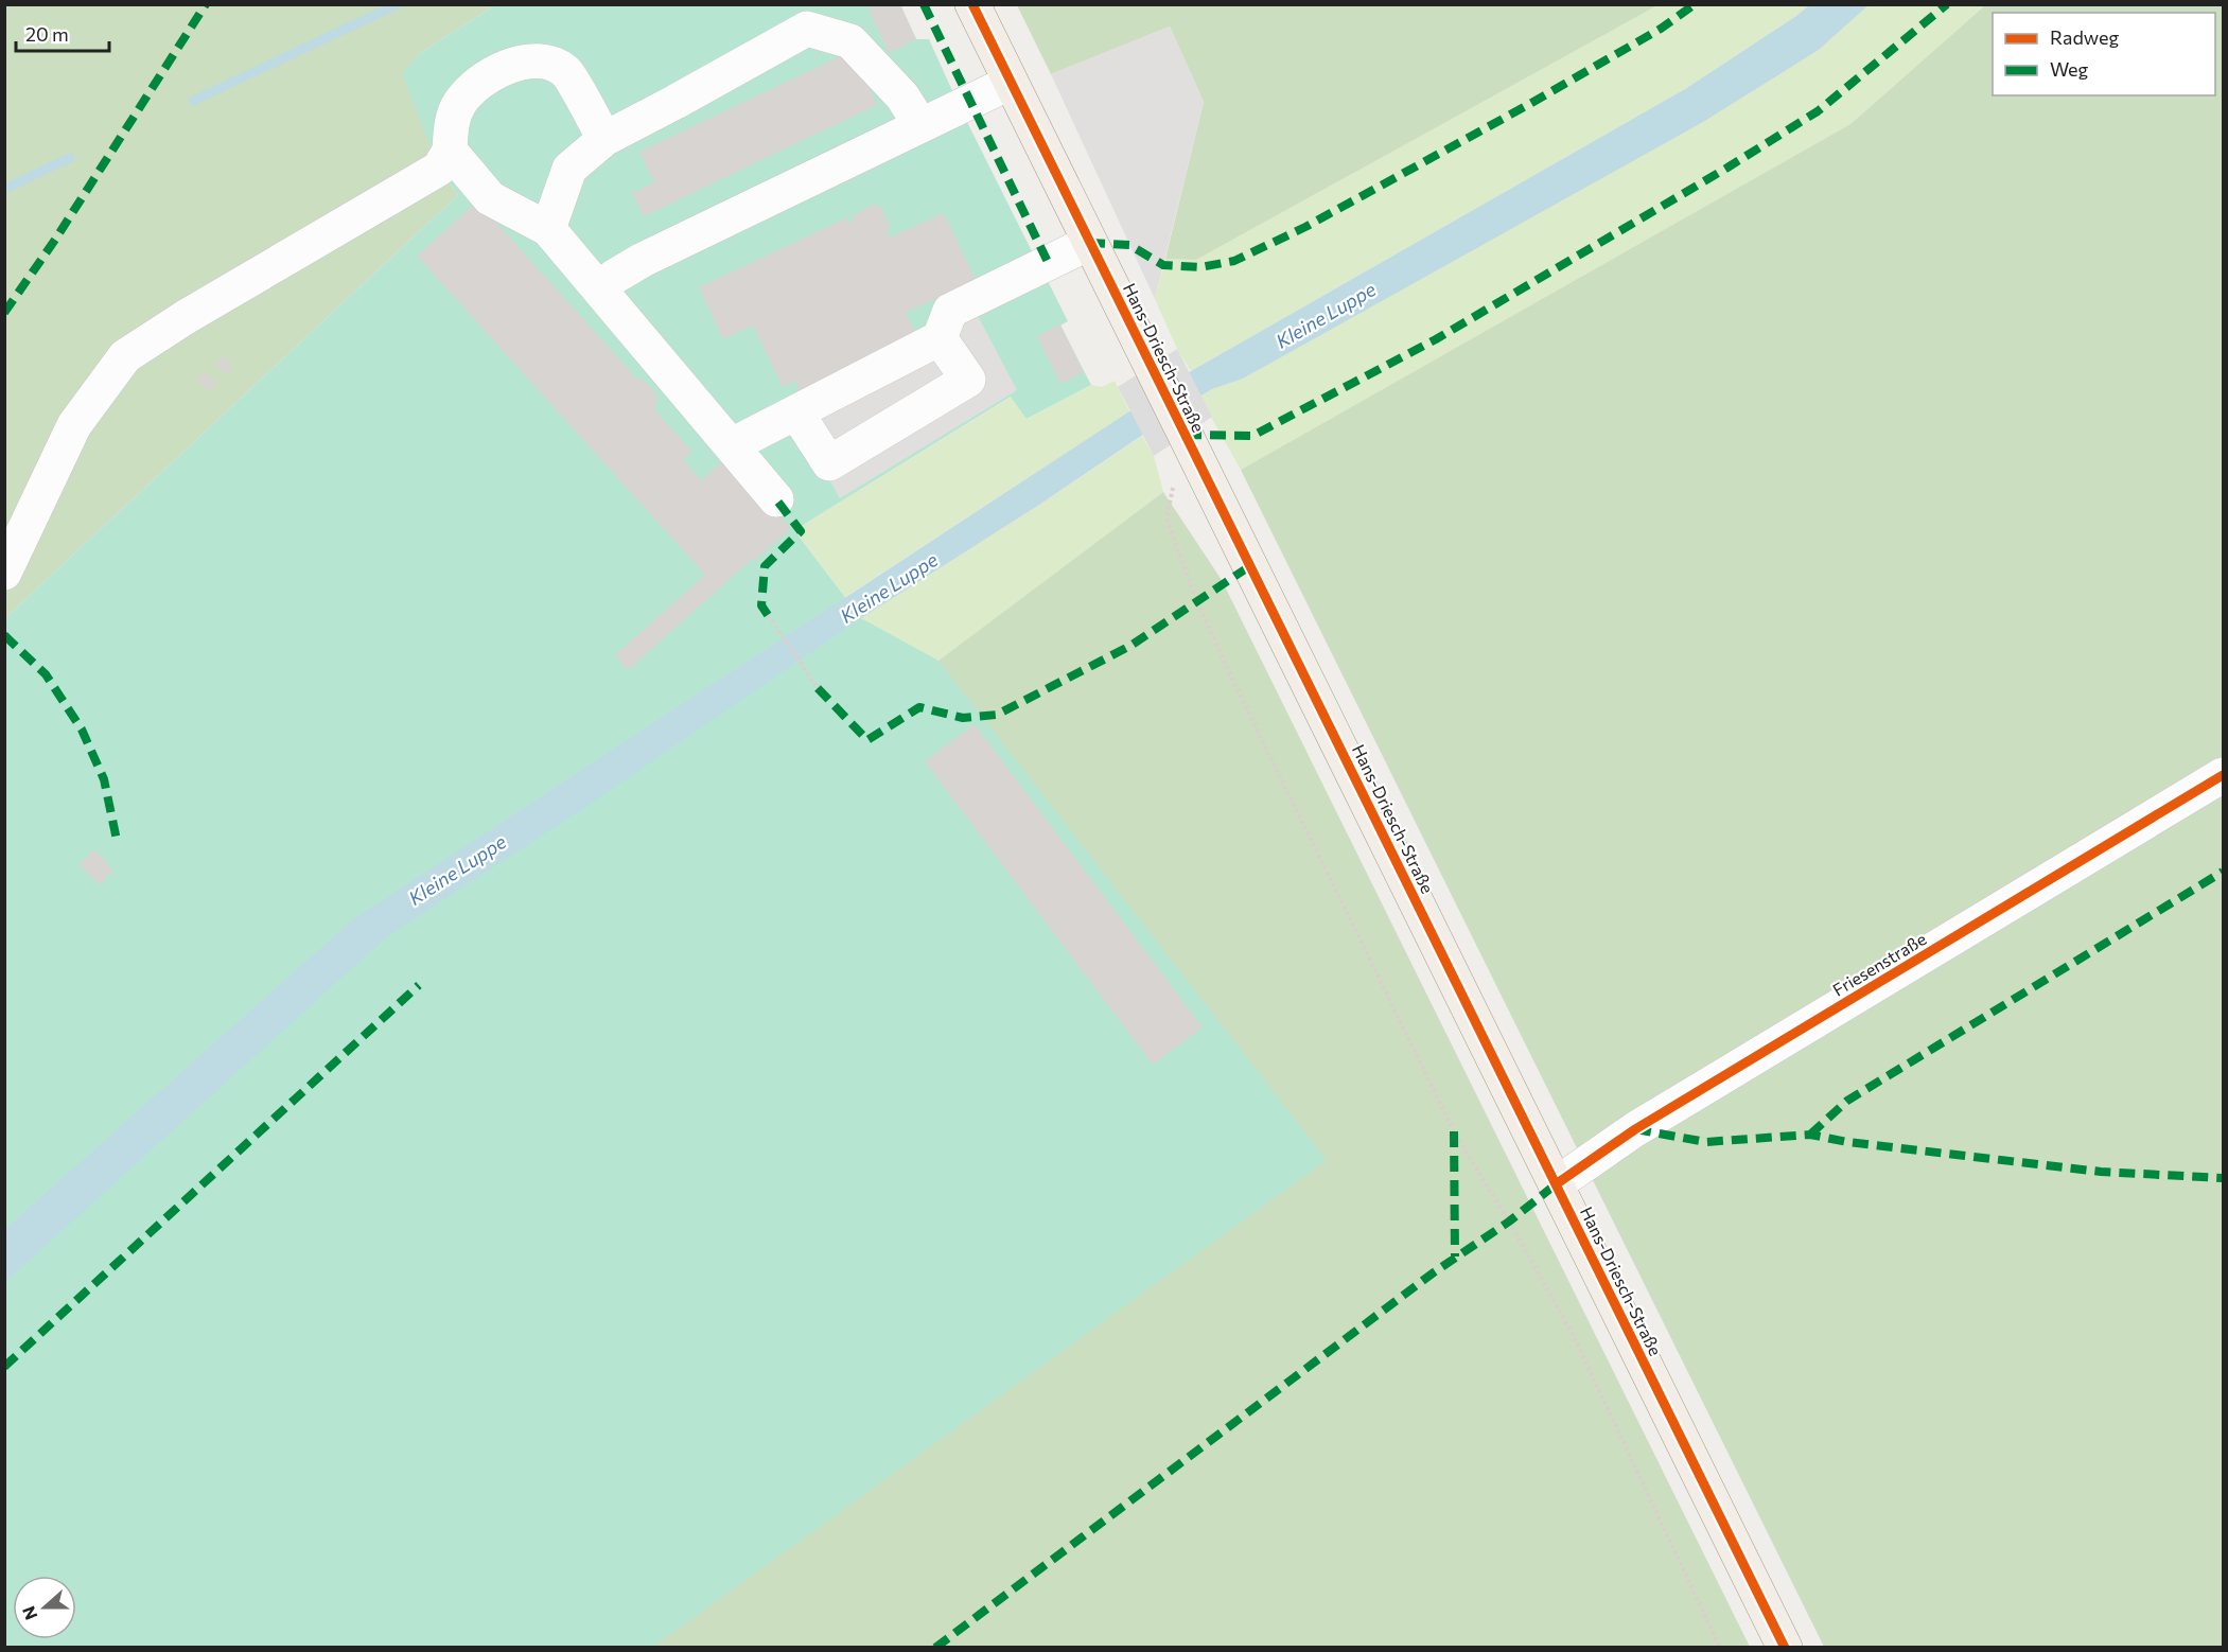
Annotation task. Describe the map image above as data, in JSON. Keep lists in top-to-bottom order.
{
  "streets": {
    "main road": ["Hans-Driesch-Straße"],
    "street": ["Friesenstraße"]
  },
  "crossings": [
    ["Hans-Driesch-Straße", "Friesenstraße"]
  ],
  "water": ["Kleine Luppe"],
  "legend": ["Radweg", "Weg"],
  "scale_bar": "20 m",
  "north": "left"
}
